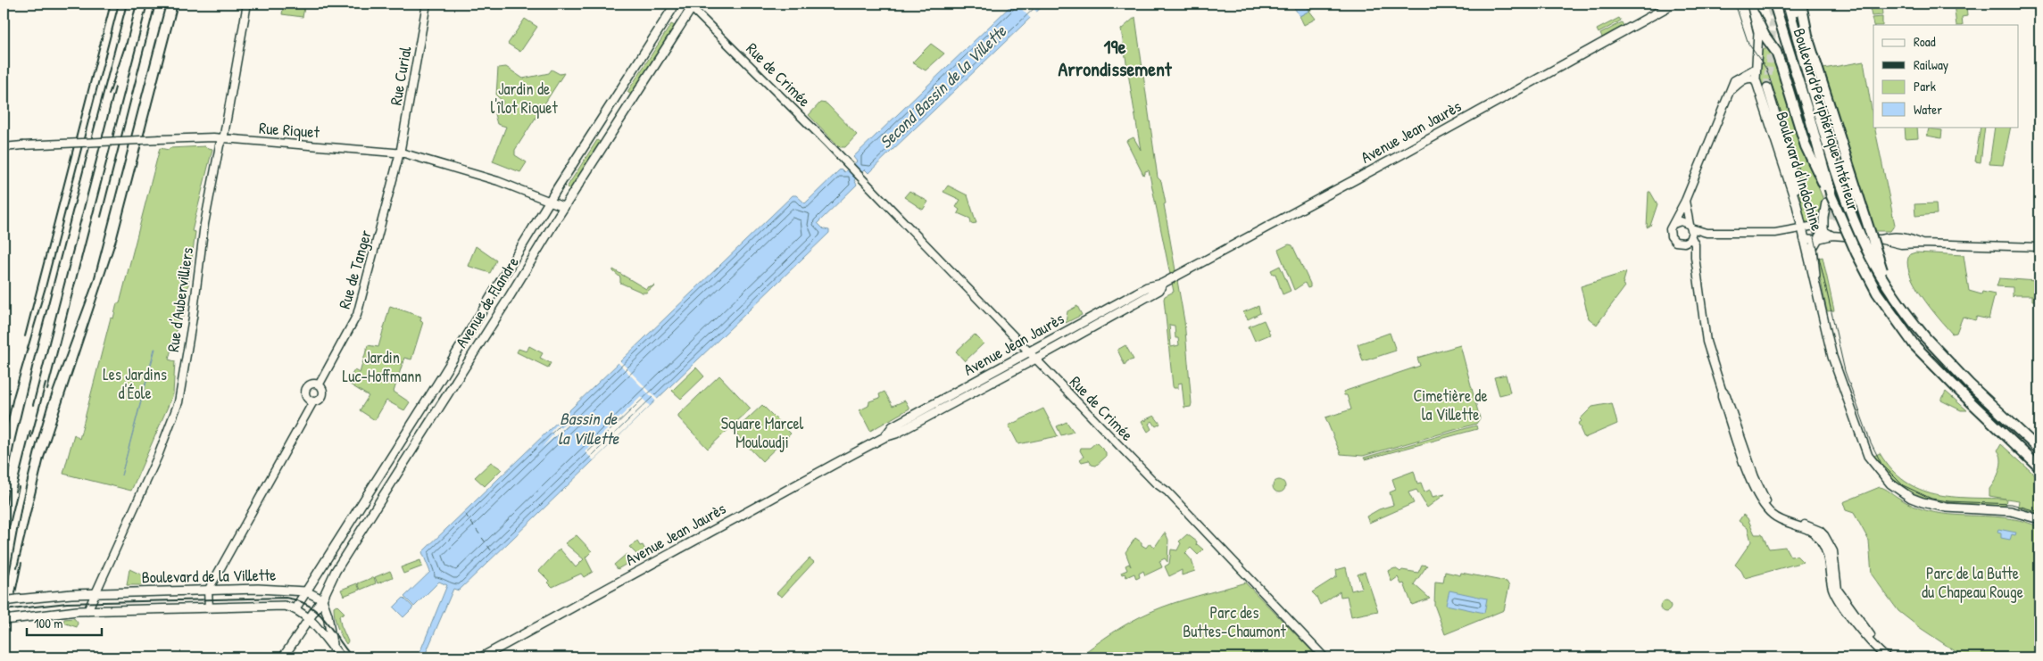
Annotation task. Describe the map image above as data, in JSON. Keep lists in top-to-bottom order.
{
  "streets": {
    "highway": ["Boulevard Périphérique Intérieur"],
    "main road": [
      "Avenue Jean Jaurès",
      "Boulevard d'Indochine",
      "Avenue de Flandre",
      "Boulevard de la Villette"
    ],
    "street": [
      "Rue de Crimée",
      "Rue Curial",
      "Rue Riquet",
      "Rue de Tanger",
      "Rue d'Aubervilliers"
    ]
  },
  "crossings": [
    ["Rue de Crimée", "Avenue Jean Jaurès"],
    ["Rue de Crimée", "Avenue de Flandre"],
    ["Rue Curial", "Rue Riquet"],
    ["Rue Curial", "Rue de Tanger"],
    ["Rue Riquet", "Rue de Tanger"],
    ["Rue Riquet", "Rue d'Aubervilliers"],
    ["Rue Riquet", "Avenue de Flandre"],
    ["Rue d'Aubervilliers", "Boulevard de la Villette"],
    ["Avenue de Flandre", "Boulevard de la Villette"]
  ],
  "districts": ["19e Arrondissement"],
  "water": ["Second Bassin de la Villette", "Bassin de la Villette"],
  "parks": [
    "Jardin de l'îlot Riquet",
    "Jardin Luc-Hoffmann",
    "Les Jardins d'Éole",
    "Cimetière de la Villette",
    "Square Marcel Mouloudji",
    "Parc de la Butte du Chapeau Rouge",
    "Parc des Buttes-Chaumont"
  ],
  "legend": [
    "Road",
    "Railway",
    "Park",
    "Water"
  ],
  "scale_bar": "100 m"
}
